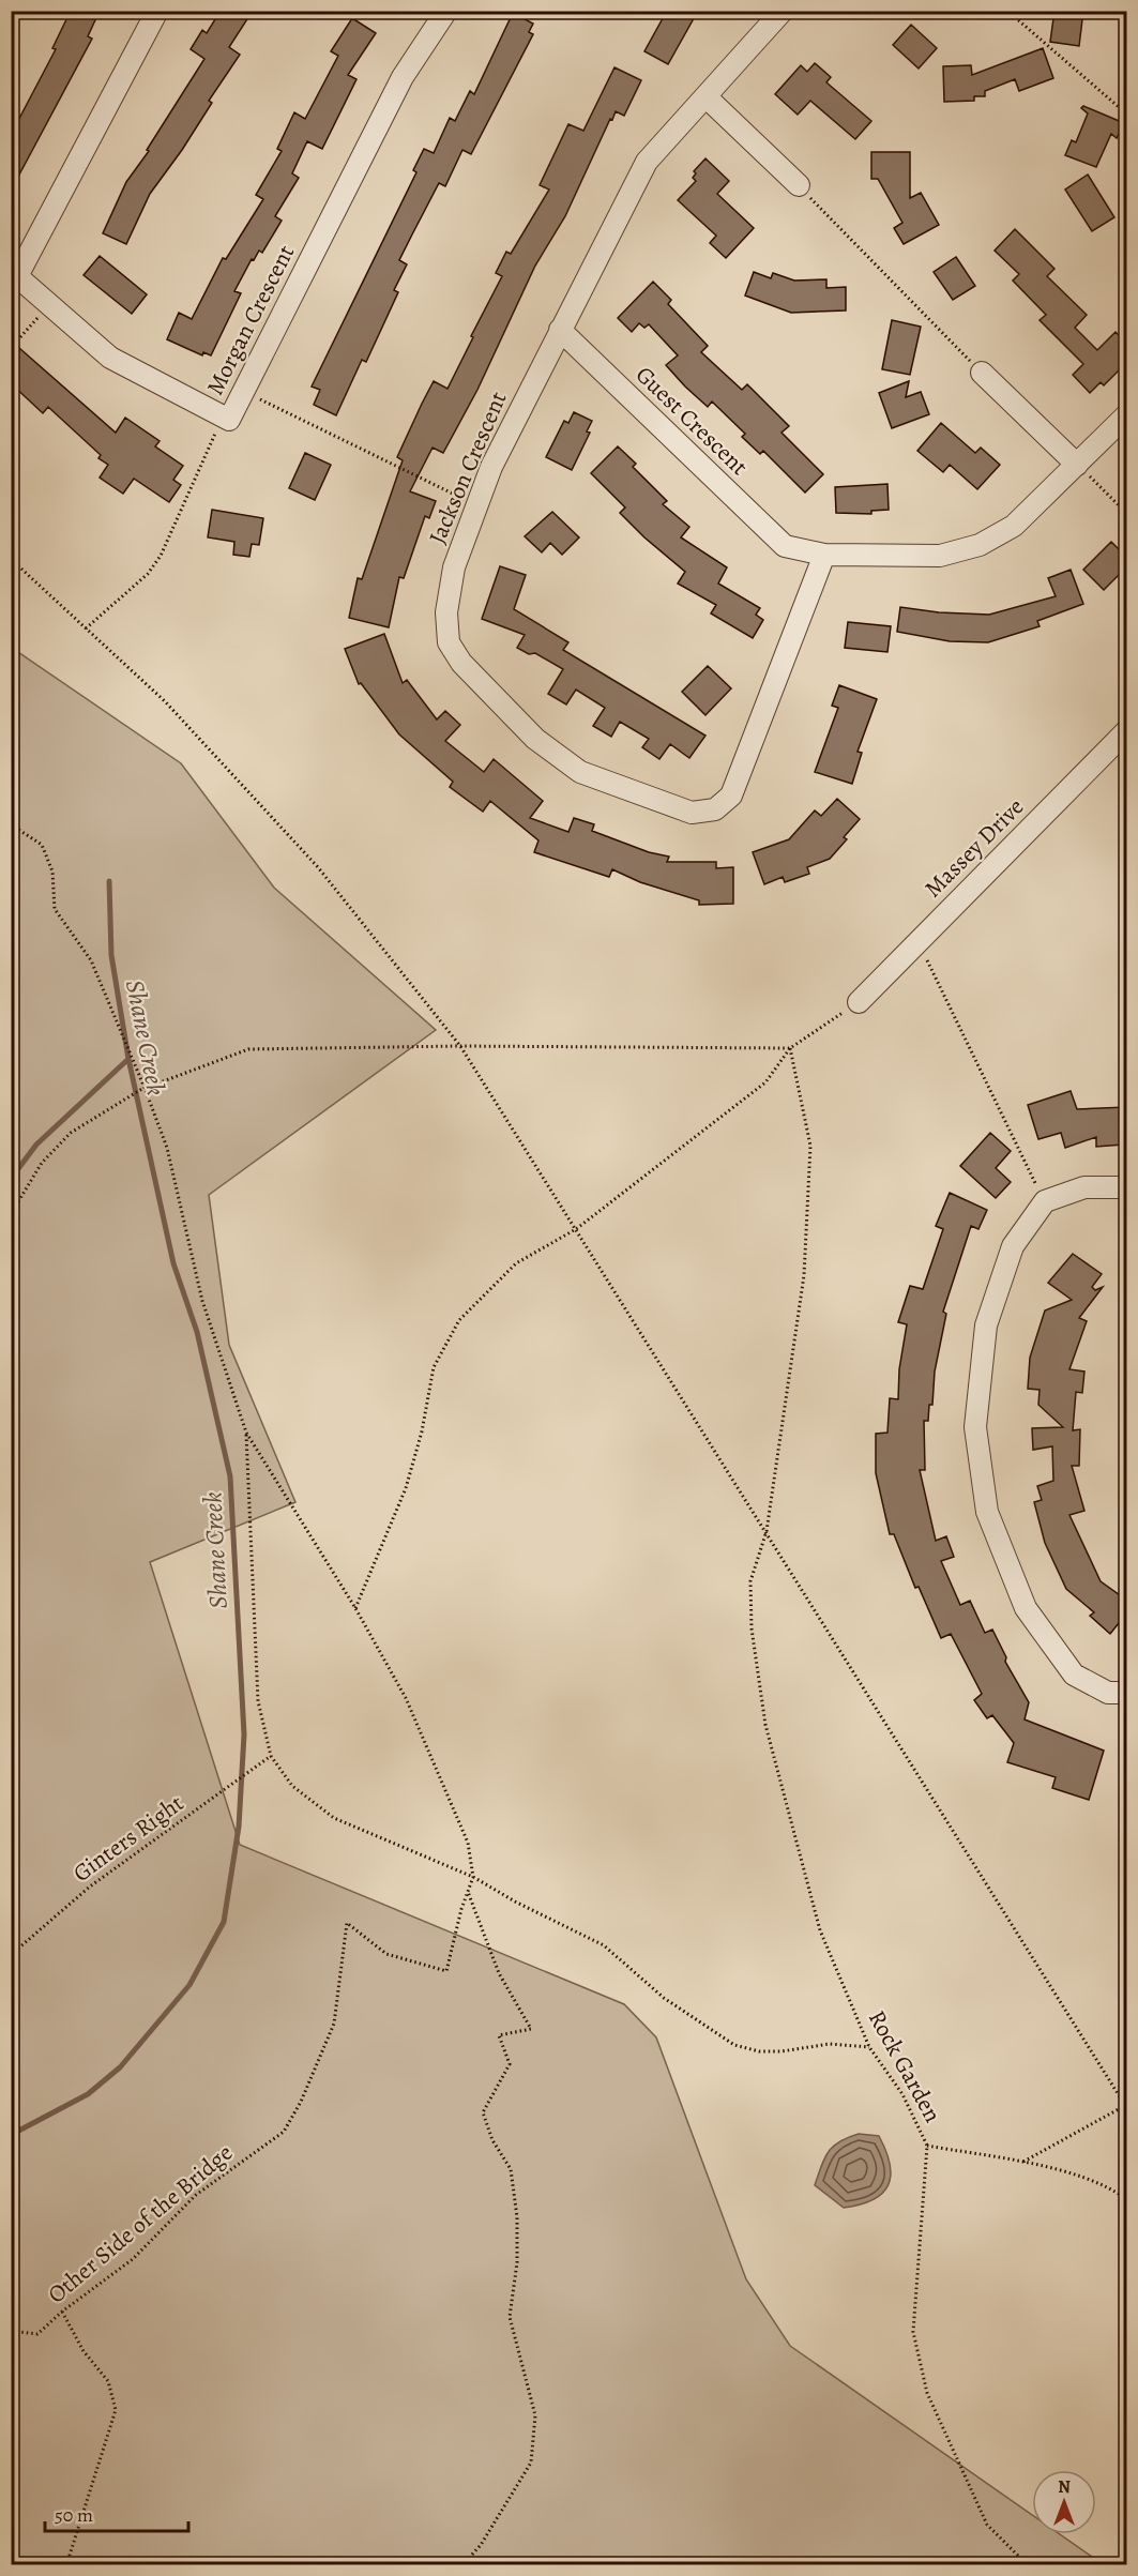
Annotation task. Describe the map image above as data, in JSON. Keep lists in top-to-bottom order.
{
  "streets": {
    "street": [
      "Morgan Crescent",
      "Guest Crescent",
      "Jackson Crescent",
      "Massey Drive"
    ],
    "path": ["Ginters Right", "Rock Garden", "Other Side of the Bridge"]
  },
  "crossings": [
    ["Guest Crescent", "Jackson Crescent"]
  ],
  "water": ["Shane Creek"],
  "scale_bar": "50 m",
  "north": "top"
}
